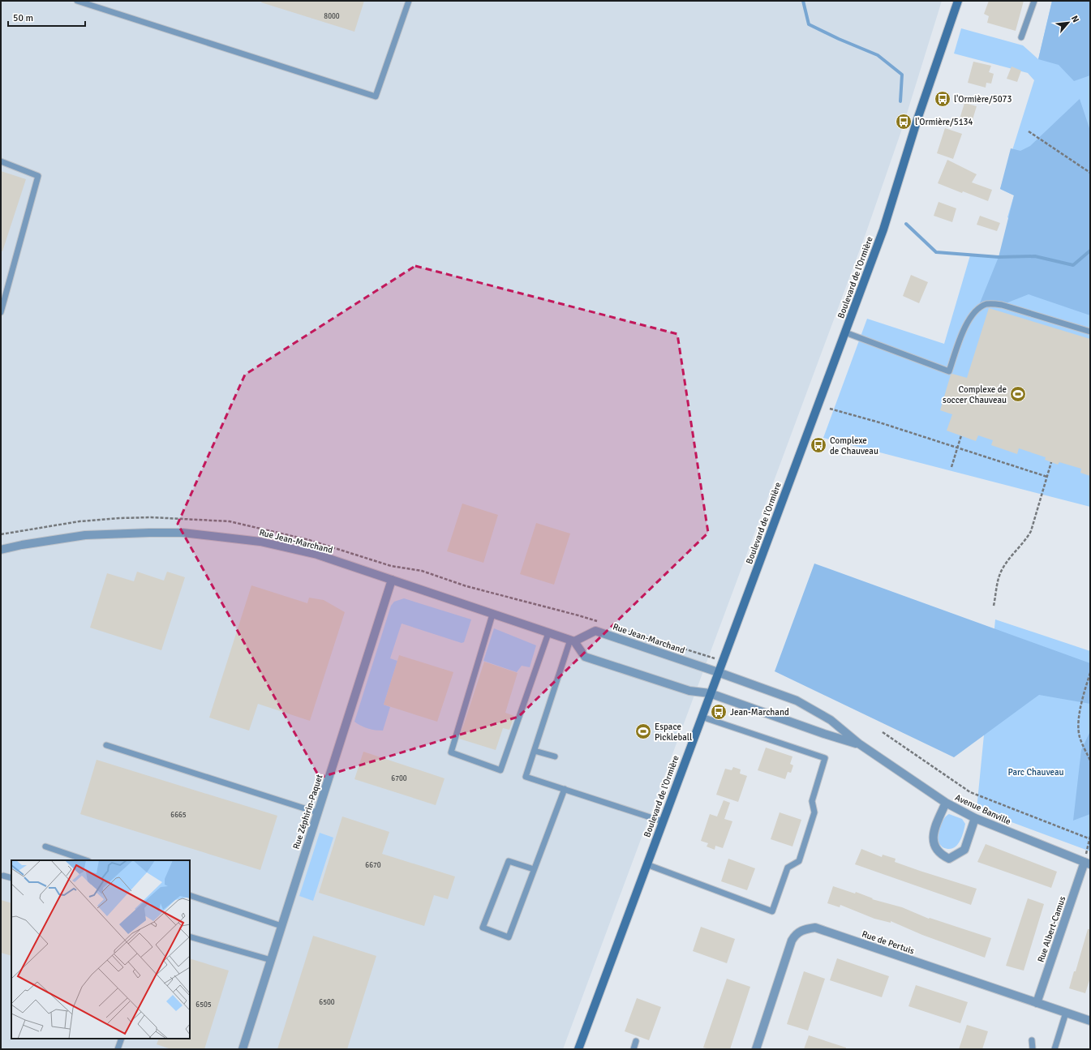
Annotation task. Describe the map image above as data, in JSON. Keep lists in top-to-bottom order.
{
  "streets": {
    "main road": ["Boulevard de l'Ormière"],
    "street": [
      "Rue Jean-Marchand",
      "Avenue Banville",
      "Rue Zéphirin-Paquet",
      "Rue Albert-Camus",
      "Rue de Pertuis"
    ]
  },
  "crossings": [
    ["Boulevard de l'Ormière", "Rue Jean-Marchand"],
    ["Boulevard de l'Ormière", "Avenue Banville"],
    ["Rue Jean-Marchand", "Avenue Banville"],
    ["Rue Jean-Marchand", "Rue Zéphirin-Paquet"],
    ["Avenue Banville", "Rue Albert-Camus"],
    ["Rue Albert-Camus", "Rue de Pertuis"]
  ],
  "parks": ["Parc Chauveau"],
  "places": {
    "bus stop": [
      "l'Ormière/5073",
      "l'Ormière/5134",
      "Complexe de Chauveau",
      "Jean-Marchand"
    ],
    "sports": ["Complexe de soccer Chauveau", "Espace Pickleball"]
  },
  "house_numbers": [
    "8000",
    "6700",
    "6665",
    "6670",
    "6500",
    "6505"
  ],
  "scale_bar": "50 m",
  "north": "top right"
}
